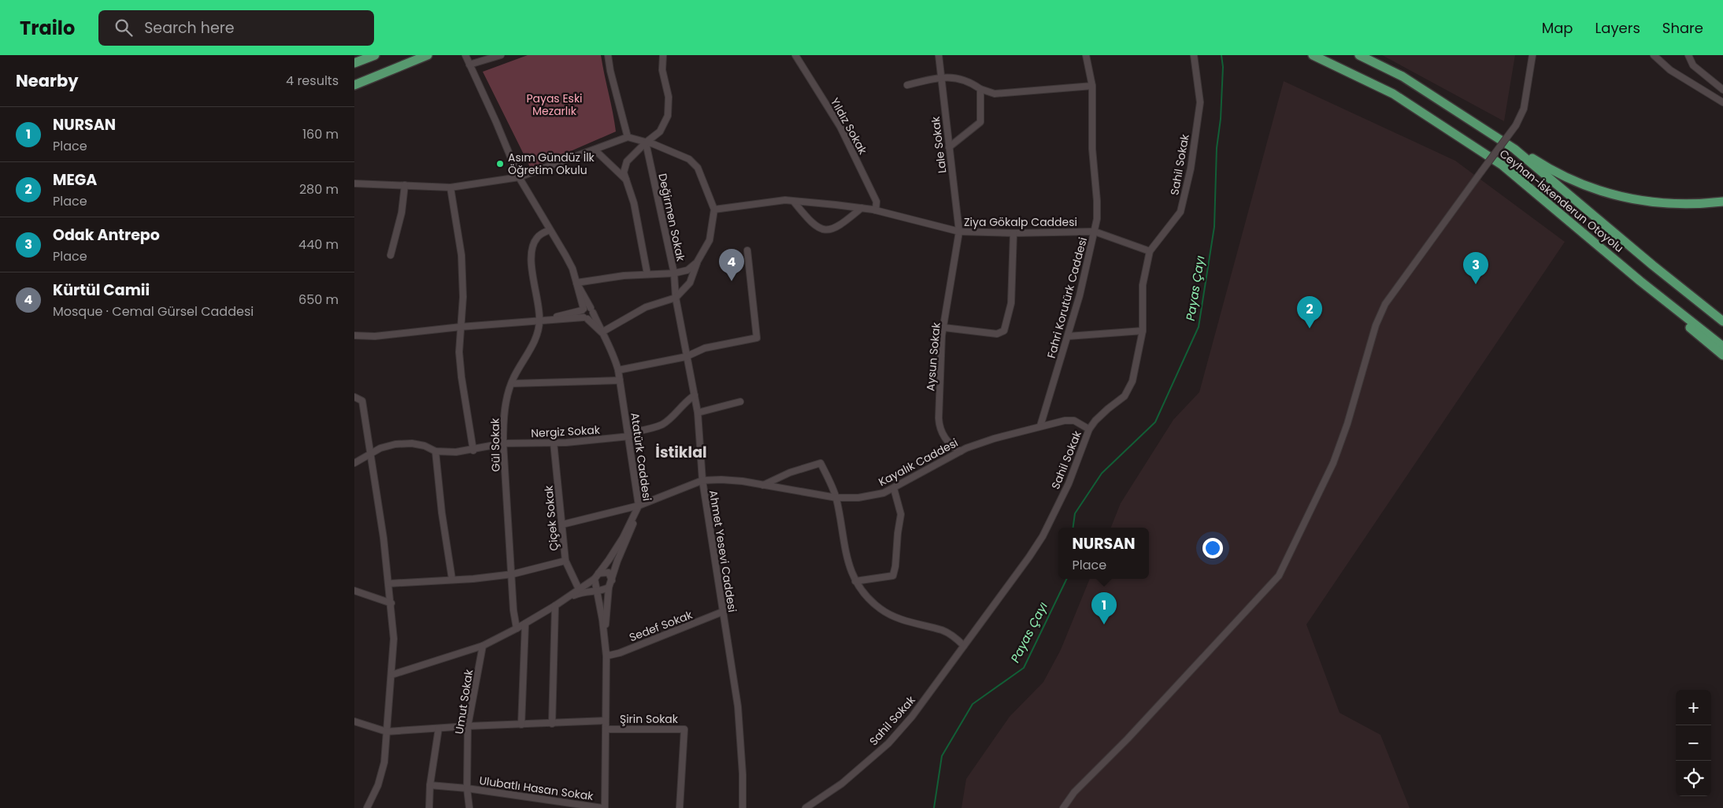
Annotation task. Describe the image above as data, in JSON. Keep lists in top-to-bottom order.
{
  "streets": {
    "highway": ["Ceyhan-İskenderun Otoyolu"],
    "street": [
      "Yıldız Sokak",
      "Lale Sokak",
      "Sahil Sokak",
      "Değirmen Sokak",
      "Ziya Gökalp Caddesi",
      "Fahri Korutürk Caddesi",
      "Aysun Sokak",
      "Nergiz Sokak",
      "Gül Sokak",
      "Atatürk Caddesi",
      "Kayalık Caddesi",
      "Çiçek Sokak",
      "Ahmet Yesevi Caddesi",
      "Sedef Sokak",
      "Umut Sokak",
      "Şirin Sokak",
      "Ulubatlı Hasan Sokak"
    ]
  },
  "crossings": [
    ["Yıldız Sokak", "Ziya Gökalp Caddesi"],
    ["Lale Sokak", "Ziya Gökalp Caddesi"],
    ["Lale Sokak", "Aysun Sokak"],
    ["Sahil Sokak", "Kayalık Caddesi"],
    ["Değirmen Sokak", "Ahmet Yesevi Caddesi"],
    ["Ziya Gökalp Caddesi", "Fahri Korutürk Caddesi"],
    ["Ziya Gökalp Caddesi", "Aysun Sokak"],
    ["Fahri Korutürk Caddesi", "Kayalık Caddesi"],
    ["Aysun Sokak", "Kayalık Caddesi"],
    ["Nergiz Sokak", "Gül Sokak"],
    ["Nergiz Sokak", "Atatürk Caddesi"],
    ["Nergiz Sokak", "Çiçek Sokak"],
    ["Nergiz Sokak", "Ahmet Yesevi Caddesi"],
    ["Gül Sokak", "Atatürk Caddesi"],
    ["Atatürk Caddesi", "Kayalık Caddesi"],
    ["Atatürk Caddesi", "Çiçek Sokak"],
    ["Kayalık Caddesi", "Çiçek Sokak"],
    ["Kayalık Caddesi", "Ahmet Yesevi Caddesi"],
    ["Ahmet Yesevi Caddesi", "Sedef Sokak"],
    ["Umut Sokak", "Ulubatlı Hasan Sokak"]
  ],
  "districts": ["İstiklal"],
  "water": ["Payas Çayı"],
  "parks": ["Payas Eski Mezarlık"],
  "places": ["Asım Gündüz İlk Öğretim Okulu"],
  "page": {
    "header": "Trailo",
    "search": "Search here",
    "nav": ["Map", "Layers", "Share"],
    "heading": ["Nearby", "4 results"],
    "list": [
      {
        "mark": "1",
        "name": "NURSAN",
        "note": "Place",
        "value": "160 m"
      },
      {
        "mark": "2",
        "name": "MEGA",
        "note": "Place",
        "value": "280 m"
      },
      {
        "mark": "3",
        "name": "Odak Antrepo",
        "note": "Place",
        "value": "440 m"
      },
      {
        "mark": "4",
        "name": "Kürtül Camii",
        "note": "Mosque · Cemal Gürsel Caddesi",
        "value": "650 m"
      }
    ],
    "pins": [
      "4",
      "3",
      "2",
      "1"
    ],
    "popup": ["NURSAN", "Place"],
    "map_buttons": ["+", "−"]
  }
}
